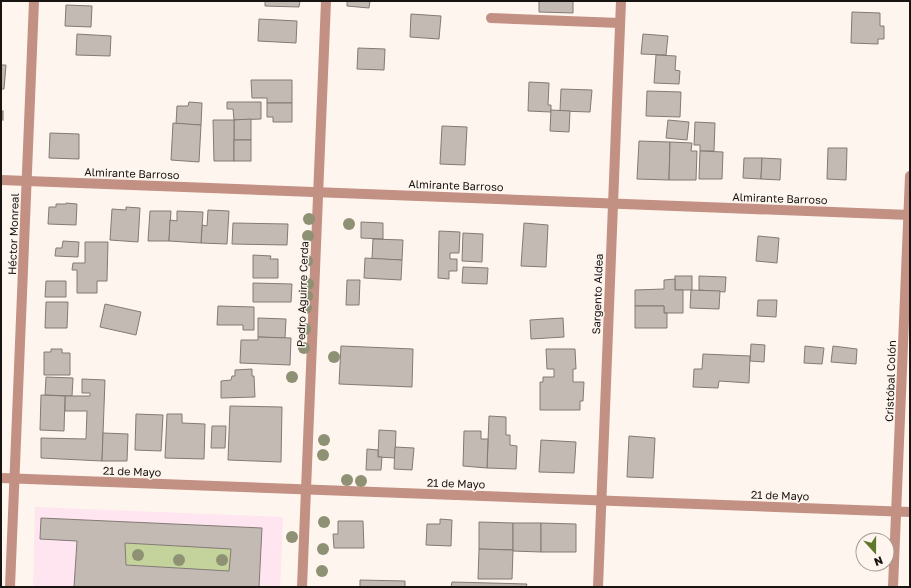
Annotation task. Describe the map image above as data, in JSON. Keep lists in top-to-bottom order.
{
  "streets": {
    "street": [
      "Almirante Barroso",
      "Héctor Monreal",
      "Pedro Aguirre Cerda",
      "Sargento Aldea",
      "Cristóbal Colón",
      "21 de Mayo"
    ]
  },
  "crossings": [
    ["Almirante Barroso", "Héctor Monreal"],
    ["Almirante Barroso", "Pedro Aguirre Cerda"],
    ["Almirante Barroso", "Sargento Aldea"],
    ["Almirante Barroso", "Cristóbal Colón"],
    ["Héctor Monreal", "21 de Mayo"],
    ["Pedro Aguirre Cerda", "21 de Mayo"],
    ["Sargento Aldea", "21 de Mayo"],
    ["Cristóbal Colón", "21 de Mayo"]
  ],
  "north": "bottom"
}
